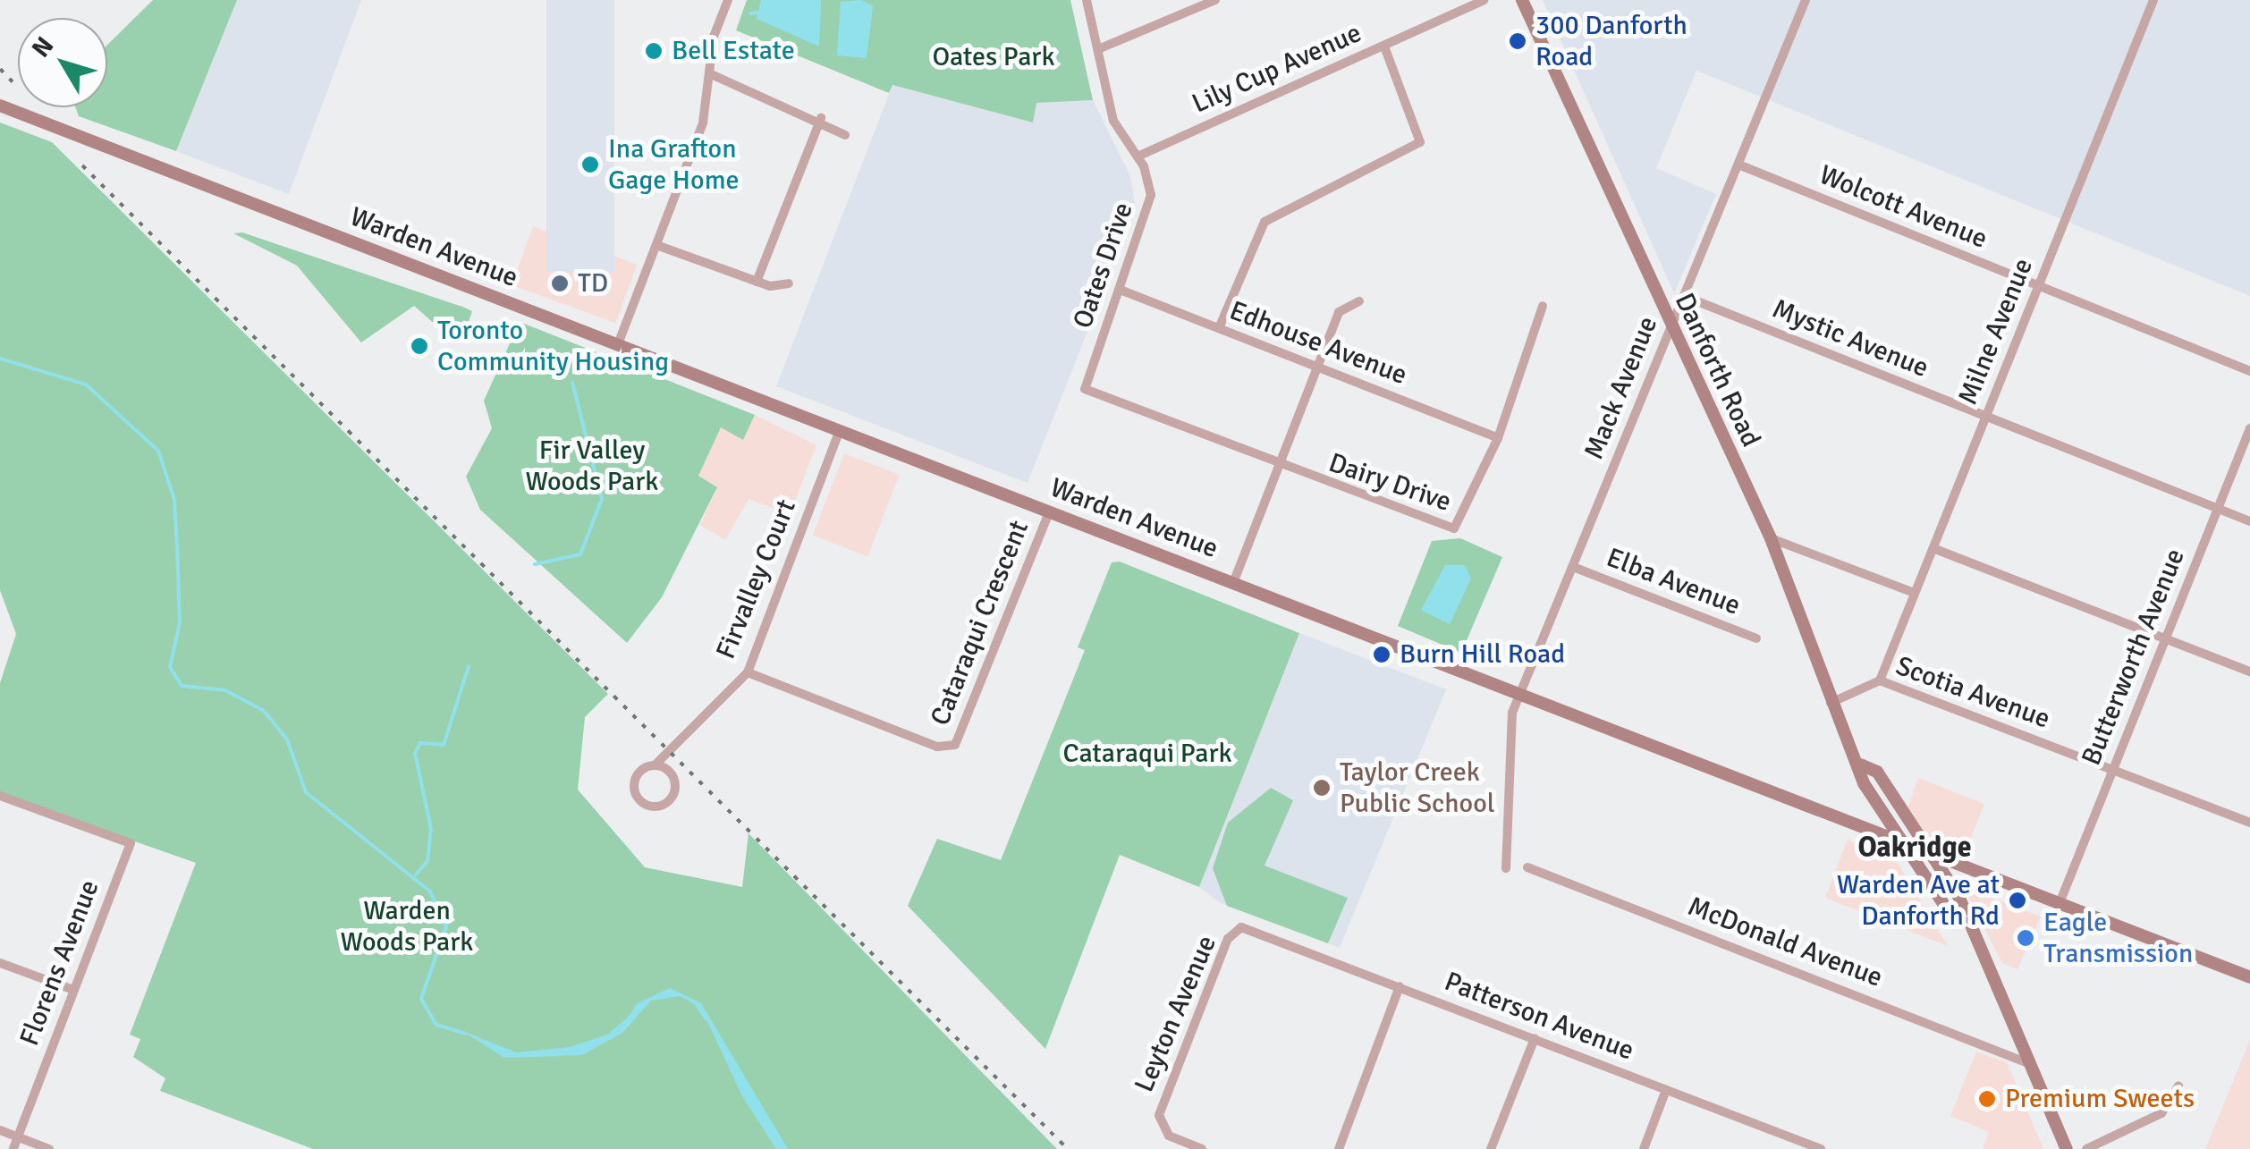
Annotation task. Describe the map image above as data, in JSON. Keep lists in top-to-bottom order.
{
  "streets": {
    "main road": ["Warden Avenue", "Danforth Road"],
    "street": [
      "Lily Cup Avenue",
      "Wolcott Avenue",
      "Oates Drive",
      "Milne Avenue",
      "Mystic Avenue",
      "Edhouse Avenue",
      "Mack Avenue",
      "Dairy Drive",
      "Firvalley Court",
      "Elba Avenue",
      "Cataraqui Crescent",
      "Butterworth Avenue",
      "Scotia Avenue",
      "McDonald Avenue",
      "Florens Avenue",
      "Leyton Avenue",
      "Patterson Avenue"
    ]
  },
  "crossings": [
    ["Lily Cup Avenue", "Oates Drive"],
    ["Wolcott Avenue", "Milne Avenue"],
    ["Wolcott Avenue", "Mack Avenue"],
    ["Warden Avenue", "Danforth Road"],
    ["Warden Avenue", "Mack Avenue"],
    ["Warden Avenue", "Firvalley Court"],
    ["Warden Avenue", "Cataraqui Crescent"],
    ["Warden Avenue", "Butterworth Avenue"],
    ["Oates Drive", "Edhouse Avenue"],
    ["Oates Drive", "Dairy Drive"],
    ["Milne Avenue", "Mystic Avenue"],
    ["Milne Avenue", "Scotia Avenue"],
    ["Mystic Avenue", "Mack Avenue"],
    ["Mystic Avenue", "Butterworth Avenue"],
    ["Edhouse Avenue", "Dairy Drive"],
    ["Danforth Road", "Mack Avenue"],
    ["Danforth Road", "Scotia Avenue"],
    ["Danforth Road", "McDonald Avenue"],
    ["Mack Avenue", "Elba Avenue"],
    ["Firvalley Court", "Cataraqui Crescent"],
    ["Butterworth Avenue", "Scotia Avenue"],
    ["Leyton Avenue", "Patterson Avenue"]
  ],
  "districts": ["Oakridge"],
  "parks": [
    "Oates Park",
    "Fir Valley Woods Park",
    "Cataraqui Park",
    "Warden Woods Park"
  ],
  "places": [
    "300 Danforth Road",
    "Bell Estate",
    "Ina Grafton Gage Home",
    "TD",
    "Toronto Community Housing",
    "Burn Hill Road",
    "Taylor Creek Public School",
    "Warden Ave at Danforth Rd",
    "Eagle Transmission",
    "Premium Sweets"
  ],
  "north": "top left"
}
